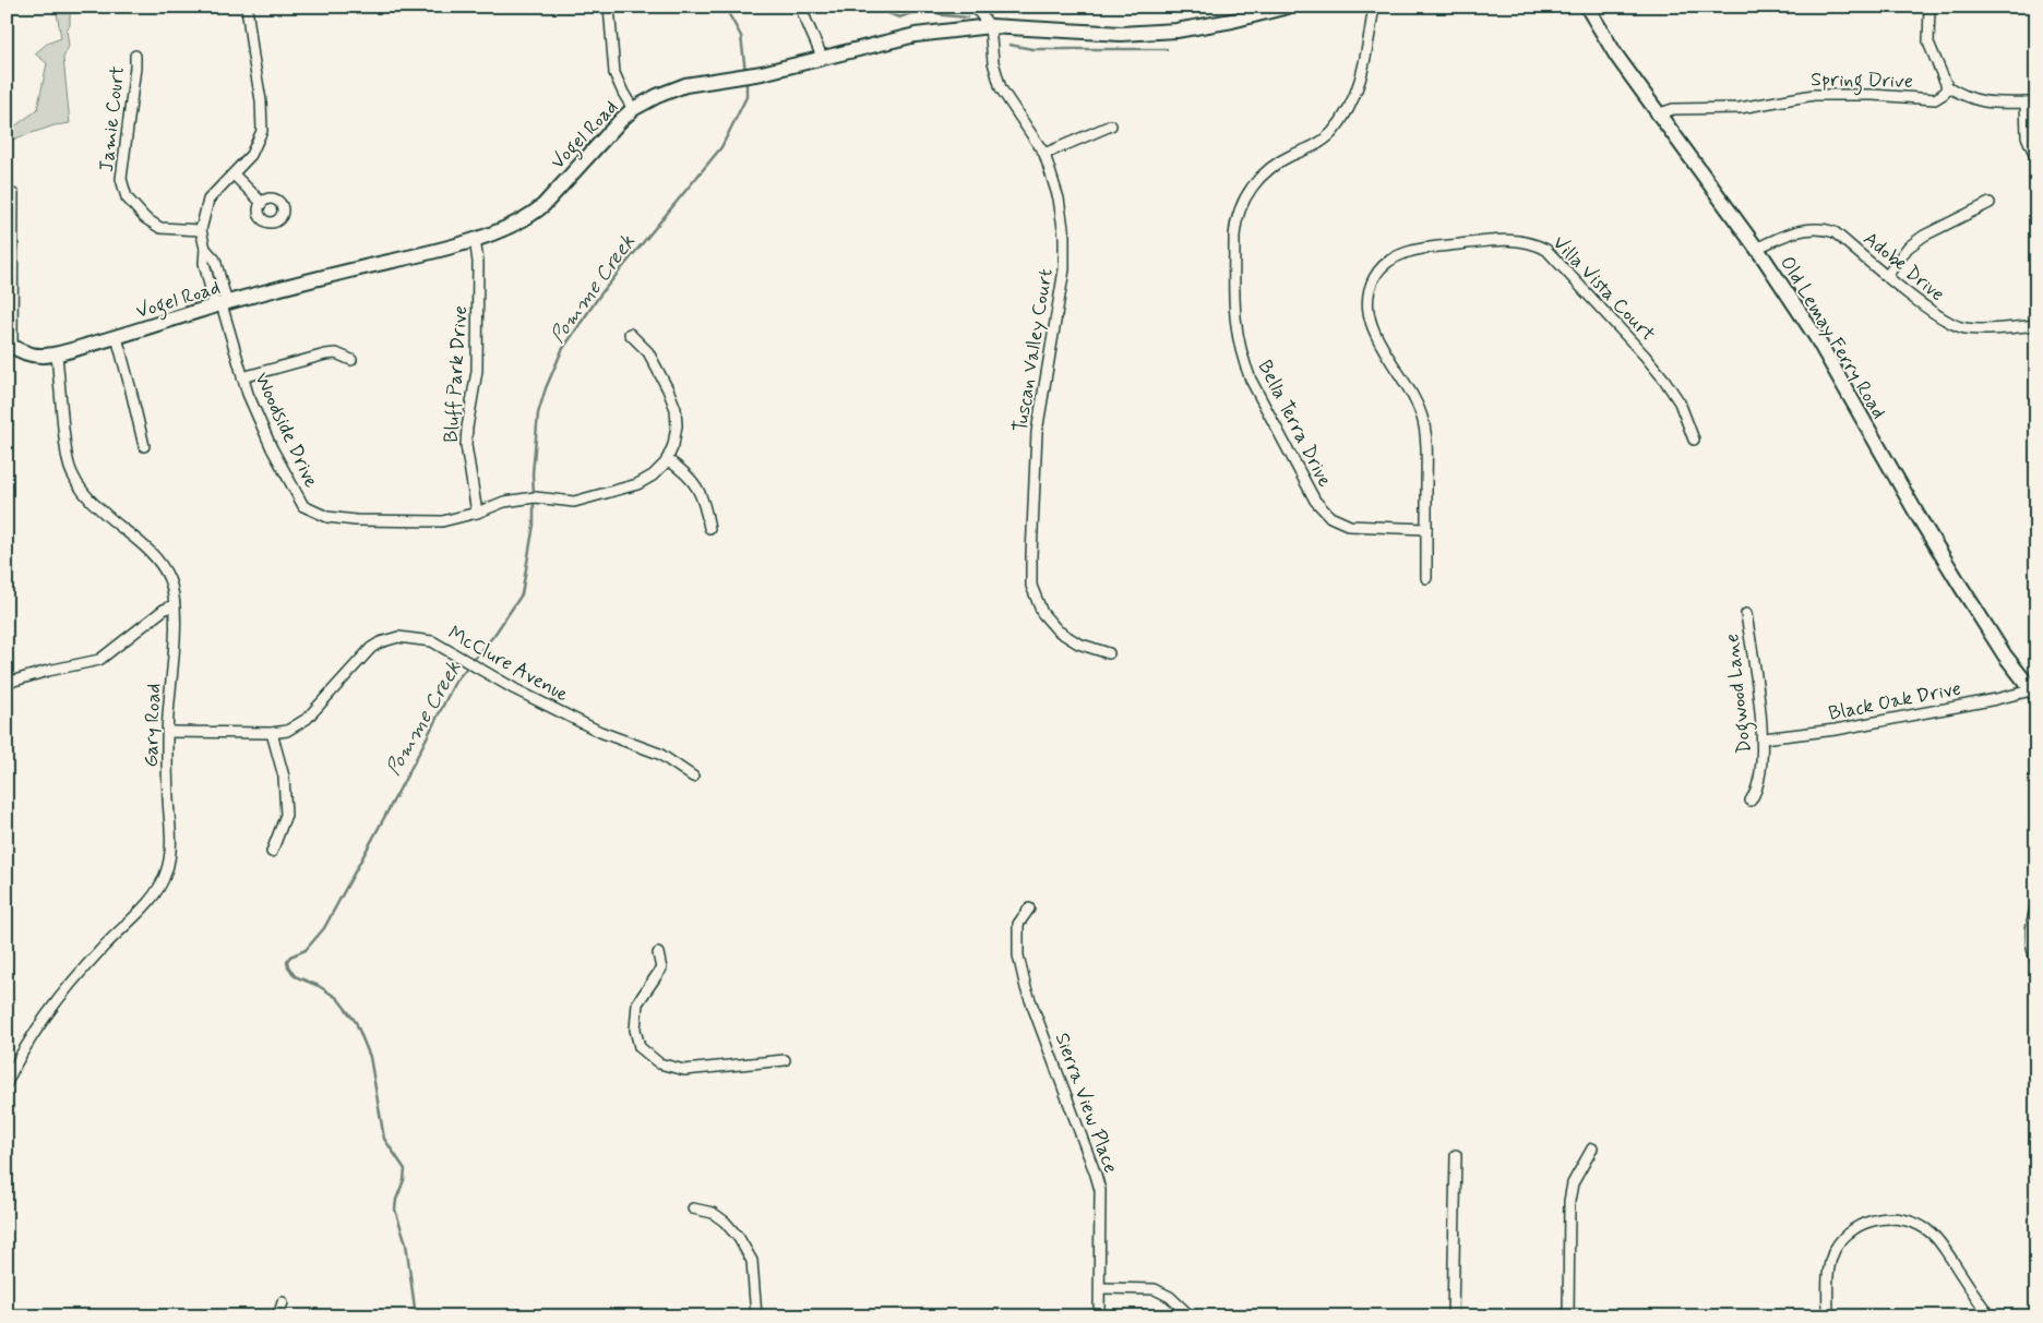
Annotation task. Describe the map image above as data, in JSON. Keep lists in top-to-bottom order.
{
  "streets": {
    "street": [
      "Spring Drive",
      "Jamie Court",
      "Vogel Road",
      "Adobe Drive",
      "Villa Vista Court",
      "Old Lemay Ferry Road",
      "Tuscan Valley Court",
      "Bluff Park Drive",
      "Bella Terra Drive",
      "Woodside Drive",
      "McClure Avenue",
      "Dogwood Lane",
      "Black Oak Drive",
      "Gary Road",
      "Sierra View Place"
    ]
  },
  "crossings": [
    ["Spring Drive", "Old Lemay Ferry Road"],
    ["Jamie Court", "Woodside Drive"],
    ["Vogel Road", "Tuscan Valley Court"],
    ["Vogel Road", "Bluff Park Drive"],
    ["Vogel Road", "Woodside Drive"],
    ["Vogel Road", "Gary Road"],
    ["Adobe Drive", "Old Lemay Ferry Road"],
    ["Villa Vista Court", "Bella Terra Drive"],
    ["Old Lemay Ferry Road", "Black Oak Drive"],
    ["Bluff Park Drive", "Woodside Drive"],
    ["McClure Avenue", "Gary Road"],
    ["Dogwood Lane", "Black Oak Drive"]
  ],
  "water": ["Pomme Creek"]
}
